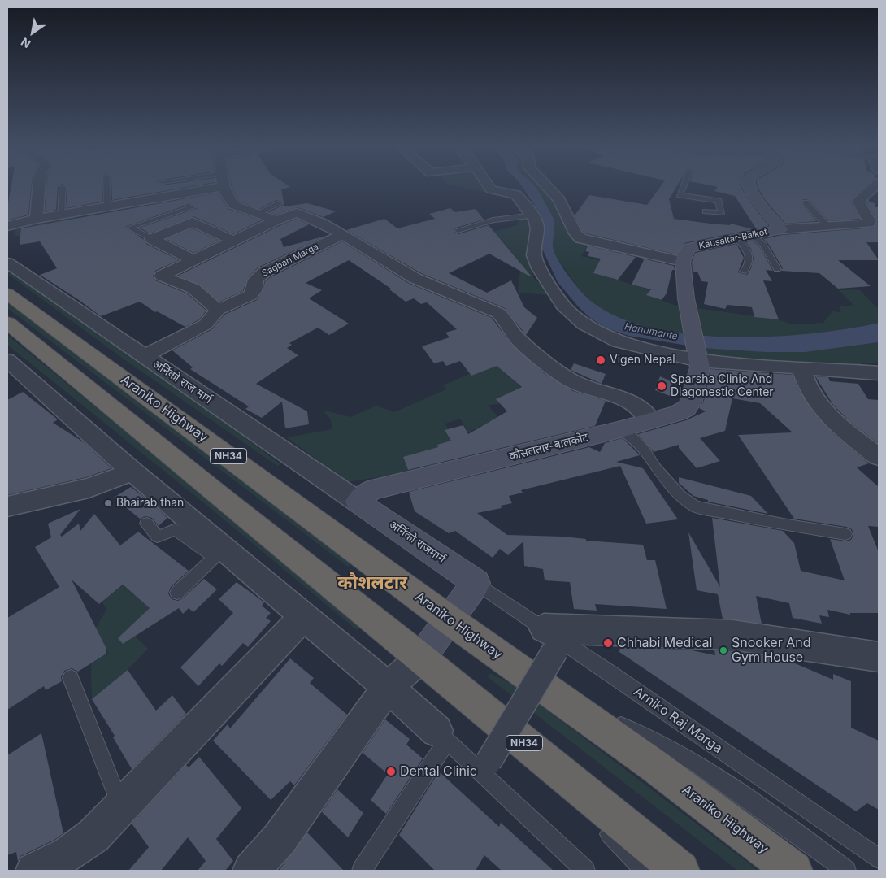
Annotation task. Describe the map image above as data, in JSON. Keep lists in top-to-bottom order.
{
  "streets": {
    "highway": ["Araniko Highway", "NH34"],
    "main road": ["Kausaltar-Balkot", "कौसलतार-बालकोट", "अर्निको राजमार्ग"],
    "street": ["Sagbari Marga", "अर्निको राज मार्ग"],
    "lane": ["Arniko Raj Marga"]
  },
  "crossings": [
    ["Sagbari Marga", "अर्निको राज मार्ग"],
    ["अर्निको राज मार्ग", "कौसलतार-बालकोट"],
    ["अर्निको राज मार्ग", "अर्निको राजमार्ग"],
    ["कौसलतार-बालकोट", "अर्निको राजमार्ग"],
    ["अर्निको राजमार्ग", "Arniko Raj Marga"]
  ],
  "districts": ["कौशलटार"],
  "water": ["Hanumante"],
  "places": [
    "Vigen Nepal",
    "Sparsha Clinic And Diagonestic Center",
    "Bhairab than",
    "Chhabi Medical",
    "Snooker And Gym House",
    "Dental Clinic"
  ],
  "north": "bottom left"
}
